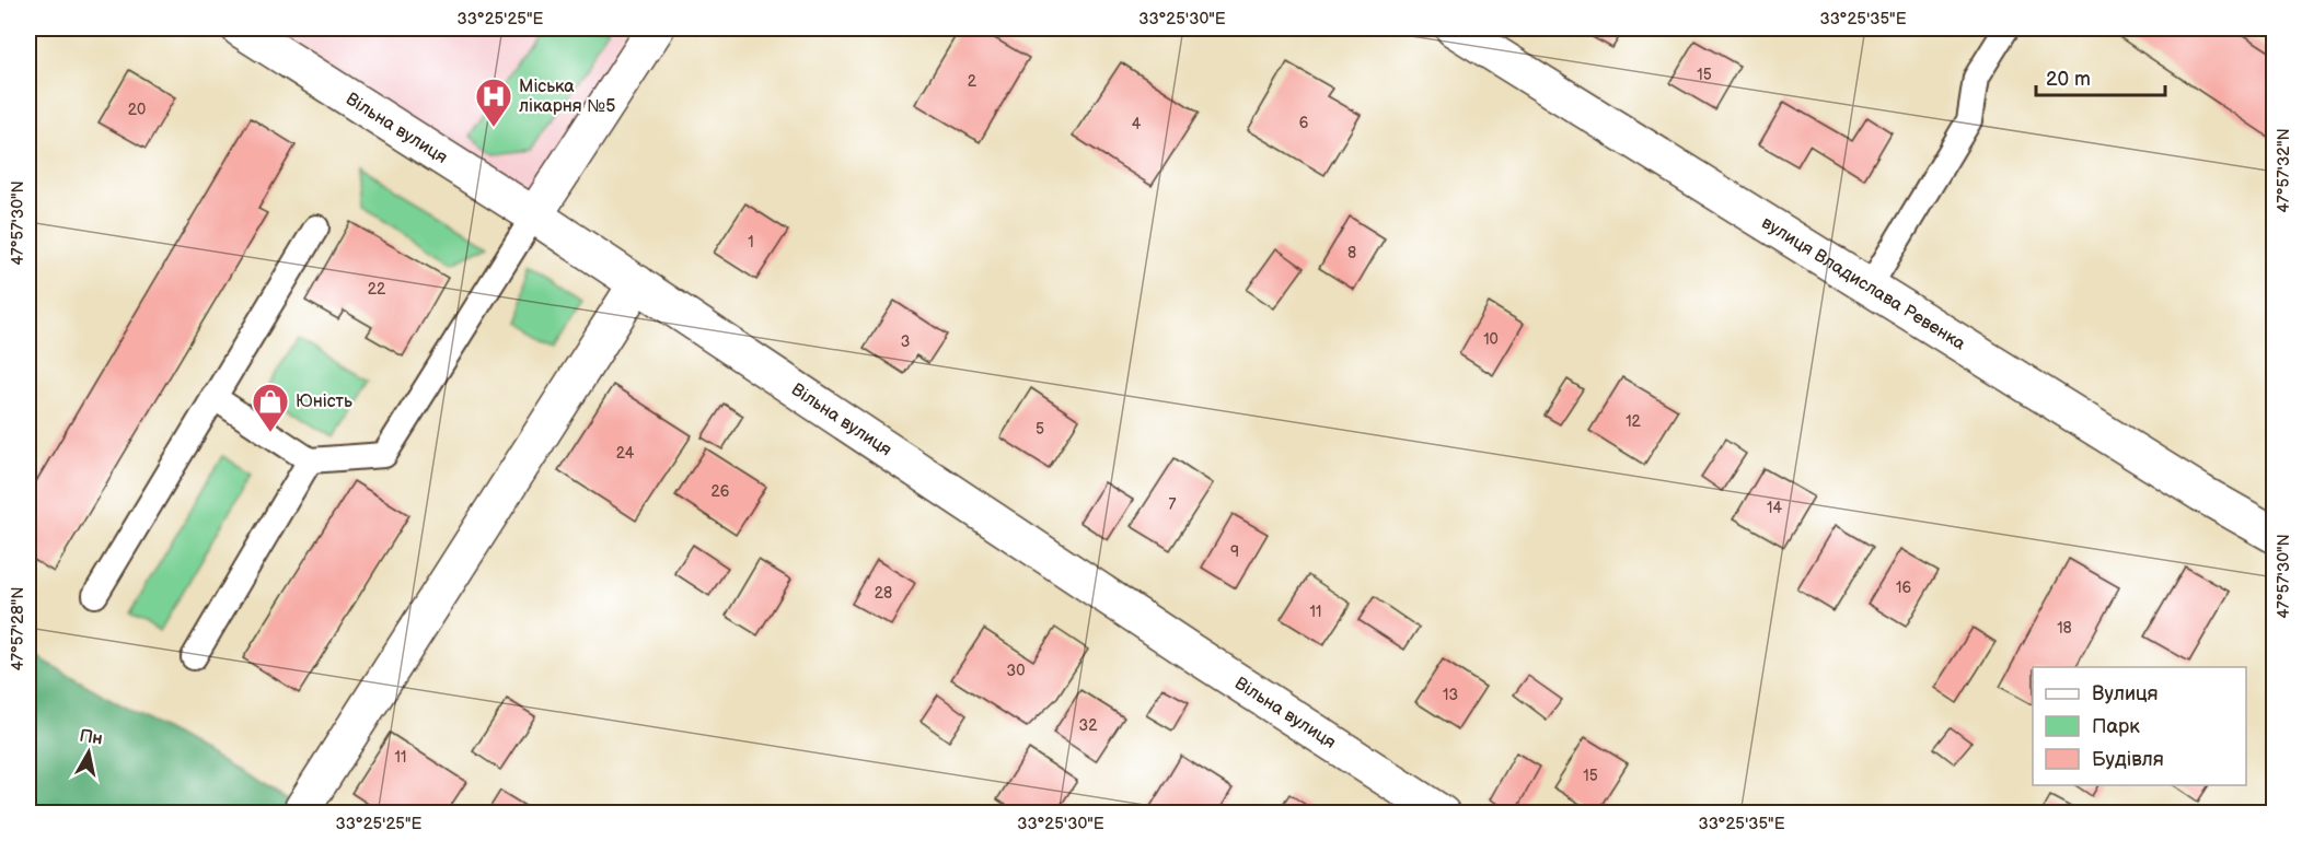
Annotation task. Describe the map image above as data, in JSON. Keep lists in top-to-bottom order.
{
  "streets": {
    "street": ["Вільна вулиця", "вулиця Владислава Ревенка"]
  },
  "places": {
    "hospital": ["Міська лікарня №5"],
    "shop": ["Юність"]
  },
  "house_numbers": [
    "15",
    "2",
    "20",
    "6",
    "4",
    "1",
    "8",
    "22",
    "10",
    "3",
    "12",
    "5",
    "24",
    "26",
    "7",
    "14",
    "9",
    "16",
    "28",
    "11",
    "18",
    "30",
    "13",
    "32",
    "11",
    "15"
  ],
  "legend": ["Вулиця", "Парк", "Будівля"],
  "scale_bar": "20 m",
  "north": "top",
  "coordinates": [
    "33°25'25\"E",
    "33°25'30\"E",
    "33°25'35\"E",
    "47°57'32\"N",
    "47°57'30\"N",
    "47°57'28\"N"
  ]
}
